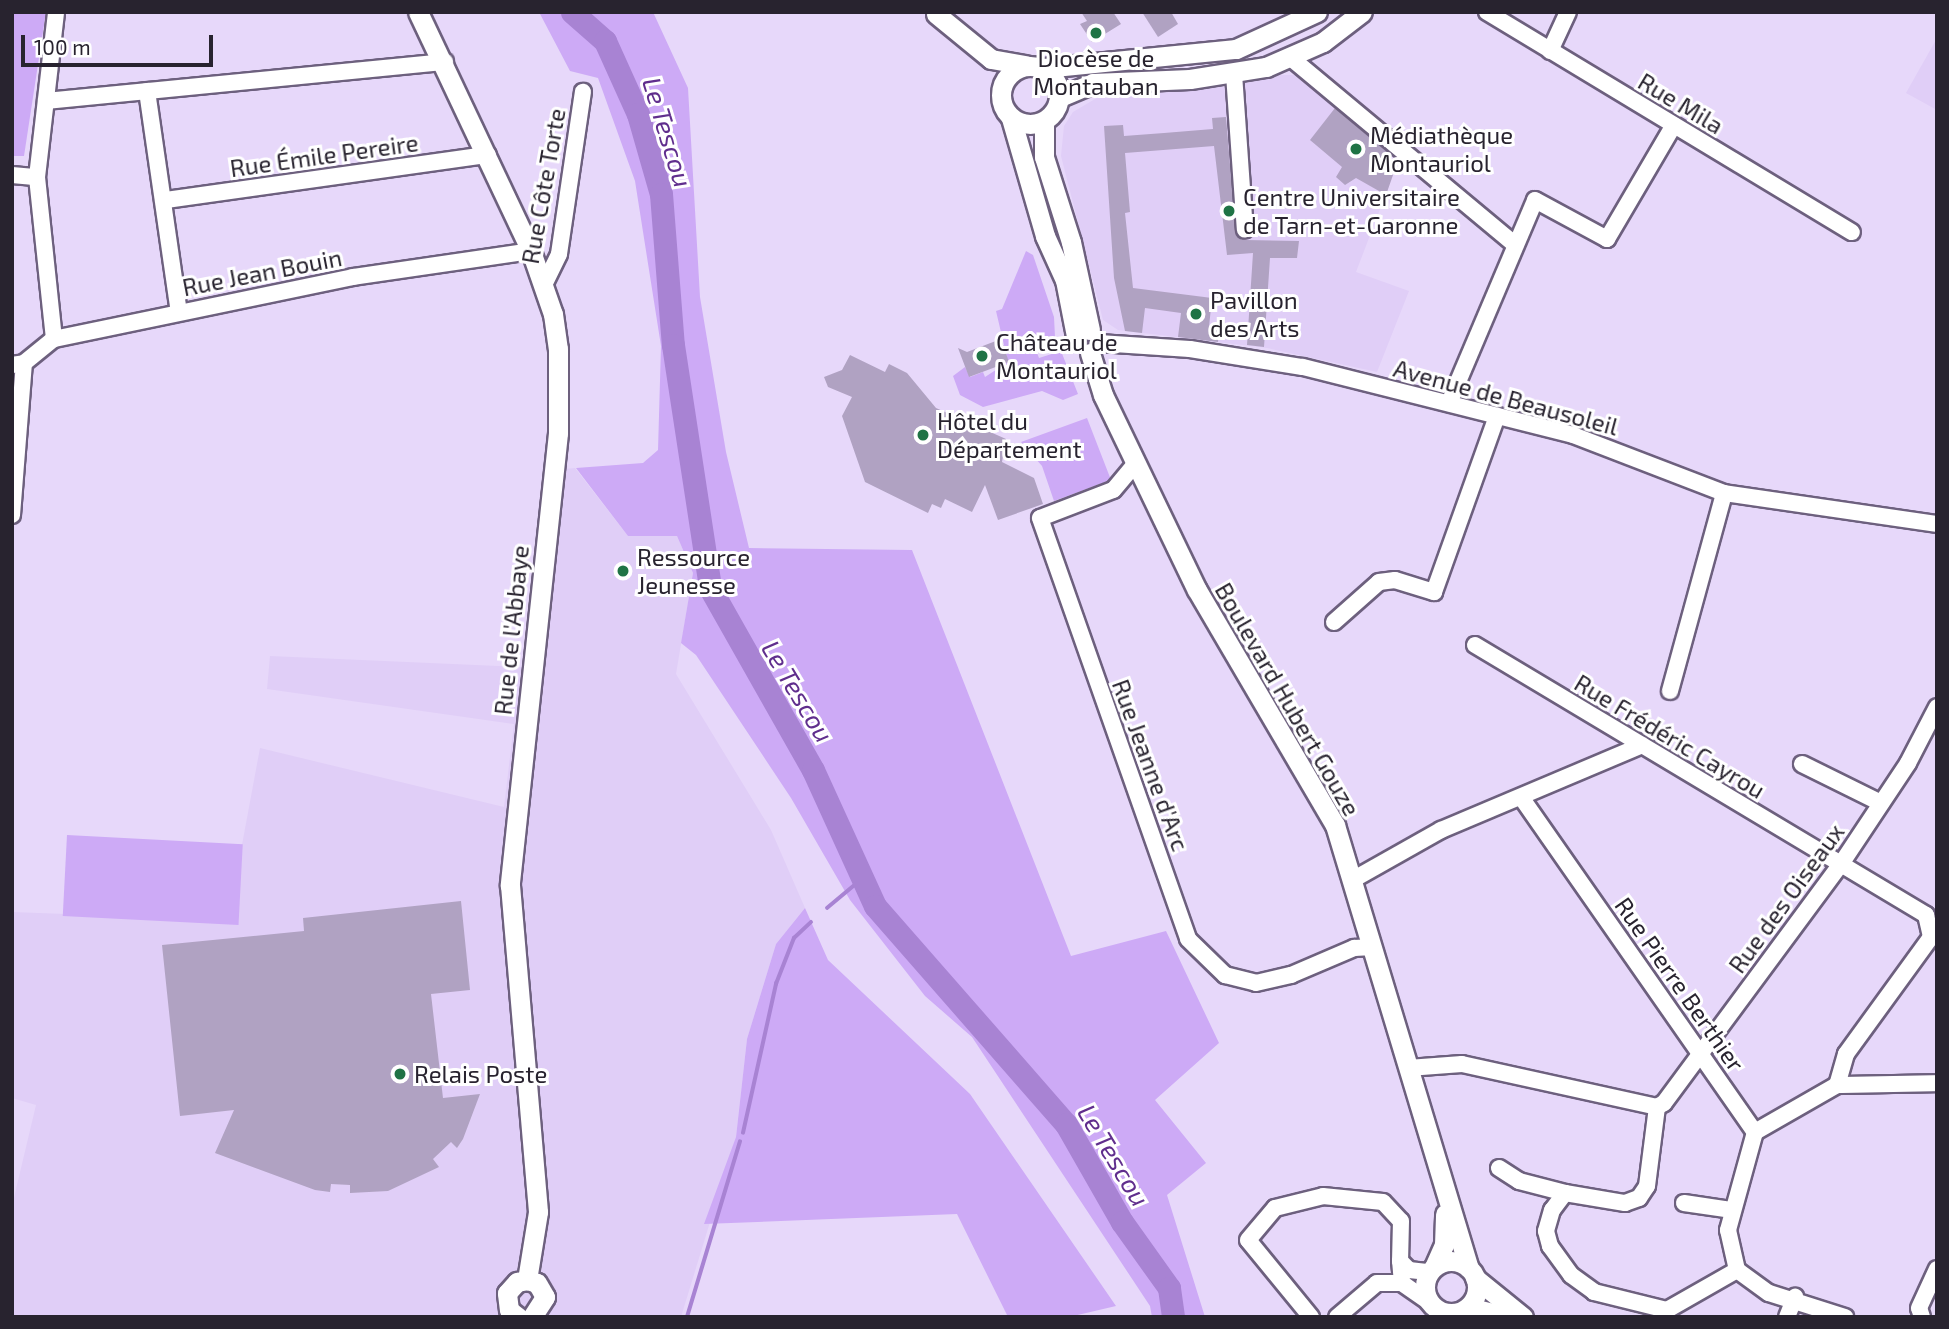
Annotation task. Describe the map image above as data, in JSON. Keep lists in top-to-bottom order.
{
  "streets": {
    "main road": ["Rue de l'Abbaye", "Boulevard Hubert Gouze"],
    "street": [
      "Rue Mila",
      "Rue Émile Pereire",
      "Rue Côte Torte",
      "Rue Jean Bouin",
      "Avenue de Beausoleil",
      "Rue Frédéric Cayrou",
      "Rue Jeanne d'Arc",
      "Rue des Oiseaux",
      "Rue Pierre Berthier"
    ]
  },
  "crossings": [
    ["Rue Émile Pereire", "Rue de l'Abbaye"],
    ["Rue Côte Torte", "Rue de l'Abbaye"],
    ["Rue Jean Bouin", "Rue de l'Abbaye"],
    ["Avenue de Beausoleil", "Boulevard Hubert Gouze"],
    ["Boulevard Hubert Gouze", "Rue Jeanne d'Arc"],
    ["Rue Frédéric Cayrou", "Rue des Oiseaux"],
    ["Rue des Oiseaux", "Rue Pierre Berthier"]
  ],
  "water": ["Le Tescou"],
  "places": [
    "Diocèse de Montauban",
    "Médiathèque Montauriol",
    "Centre Universitaire de Tarn-et-Garonne",
    "Pavillon des Arts",
    "Château de Montauriol",
    "Hôtel du Département",
    "Ressource Jeunesse",
    "Relais Poste"
  ],
  "scale_bar": "100 m"
}
